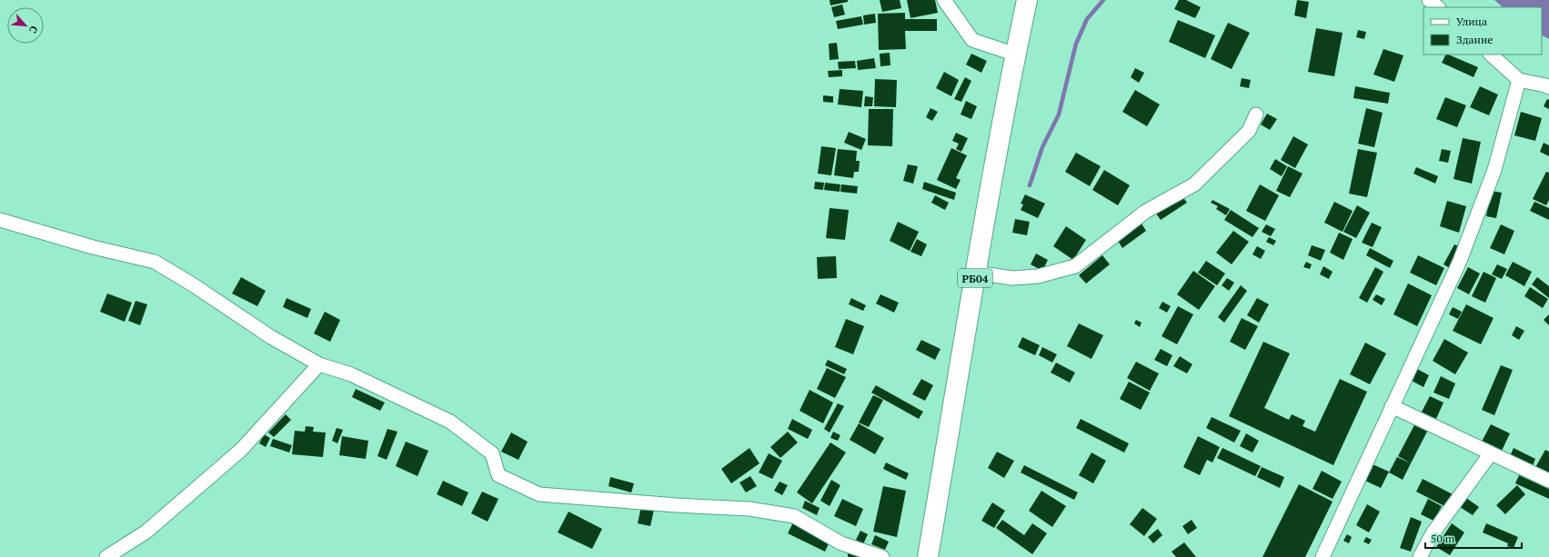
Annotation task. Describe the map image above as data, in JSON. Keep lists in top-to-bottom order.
{
  "streets": {
    "main road": ["РБ04"]
  },
  "legend": ["Улица", "Здание"],
  "scale_bar": "50 m",
  "north": "bottom right"
}
